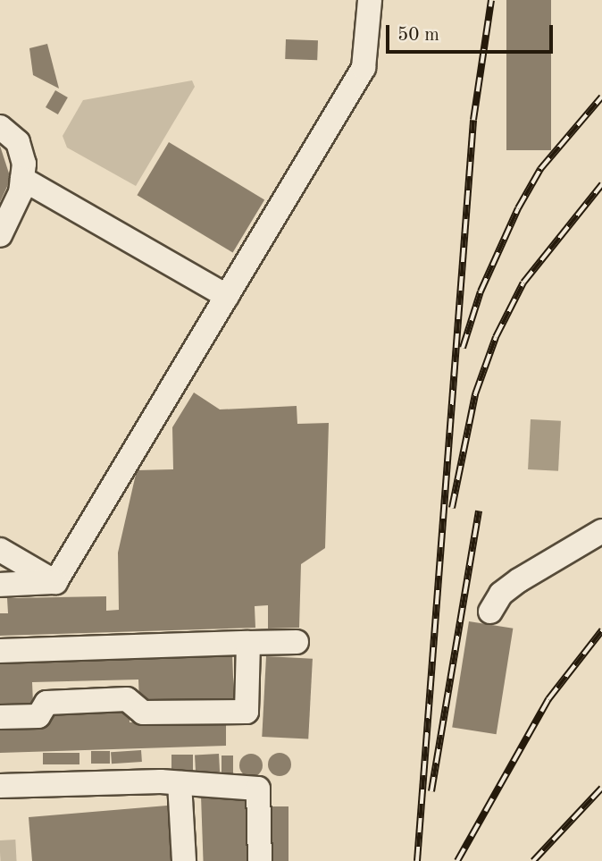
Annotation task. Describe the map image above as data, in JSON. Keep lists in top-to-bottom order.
{
  "scale_bar": "50 m"
}
